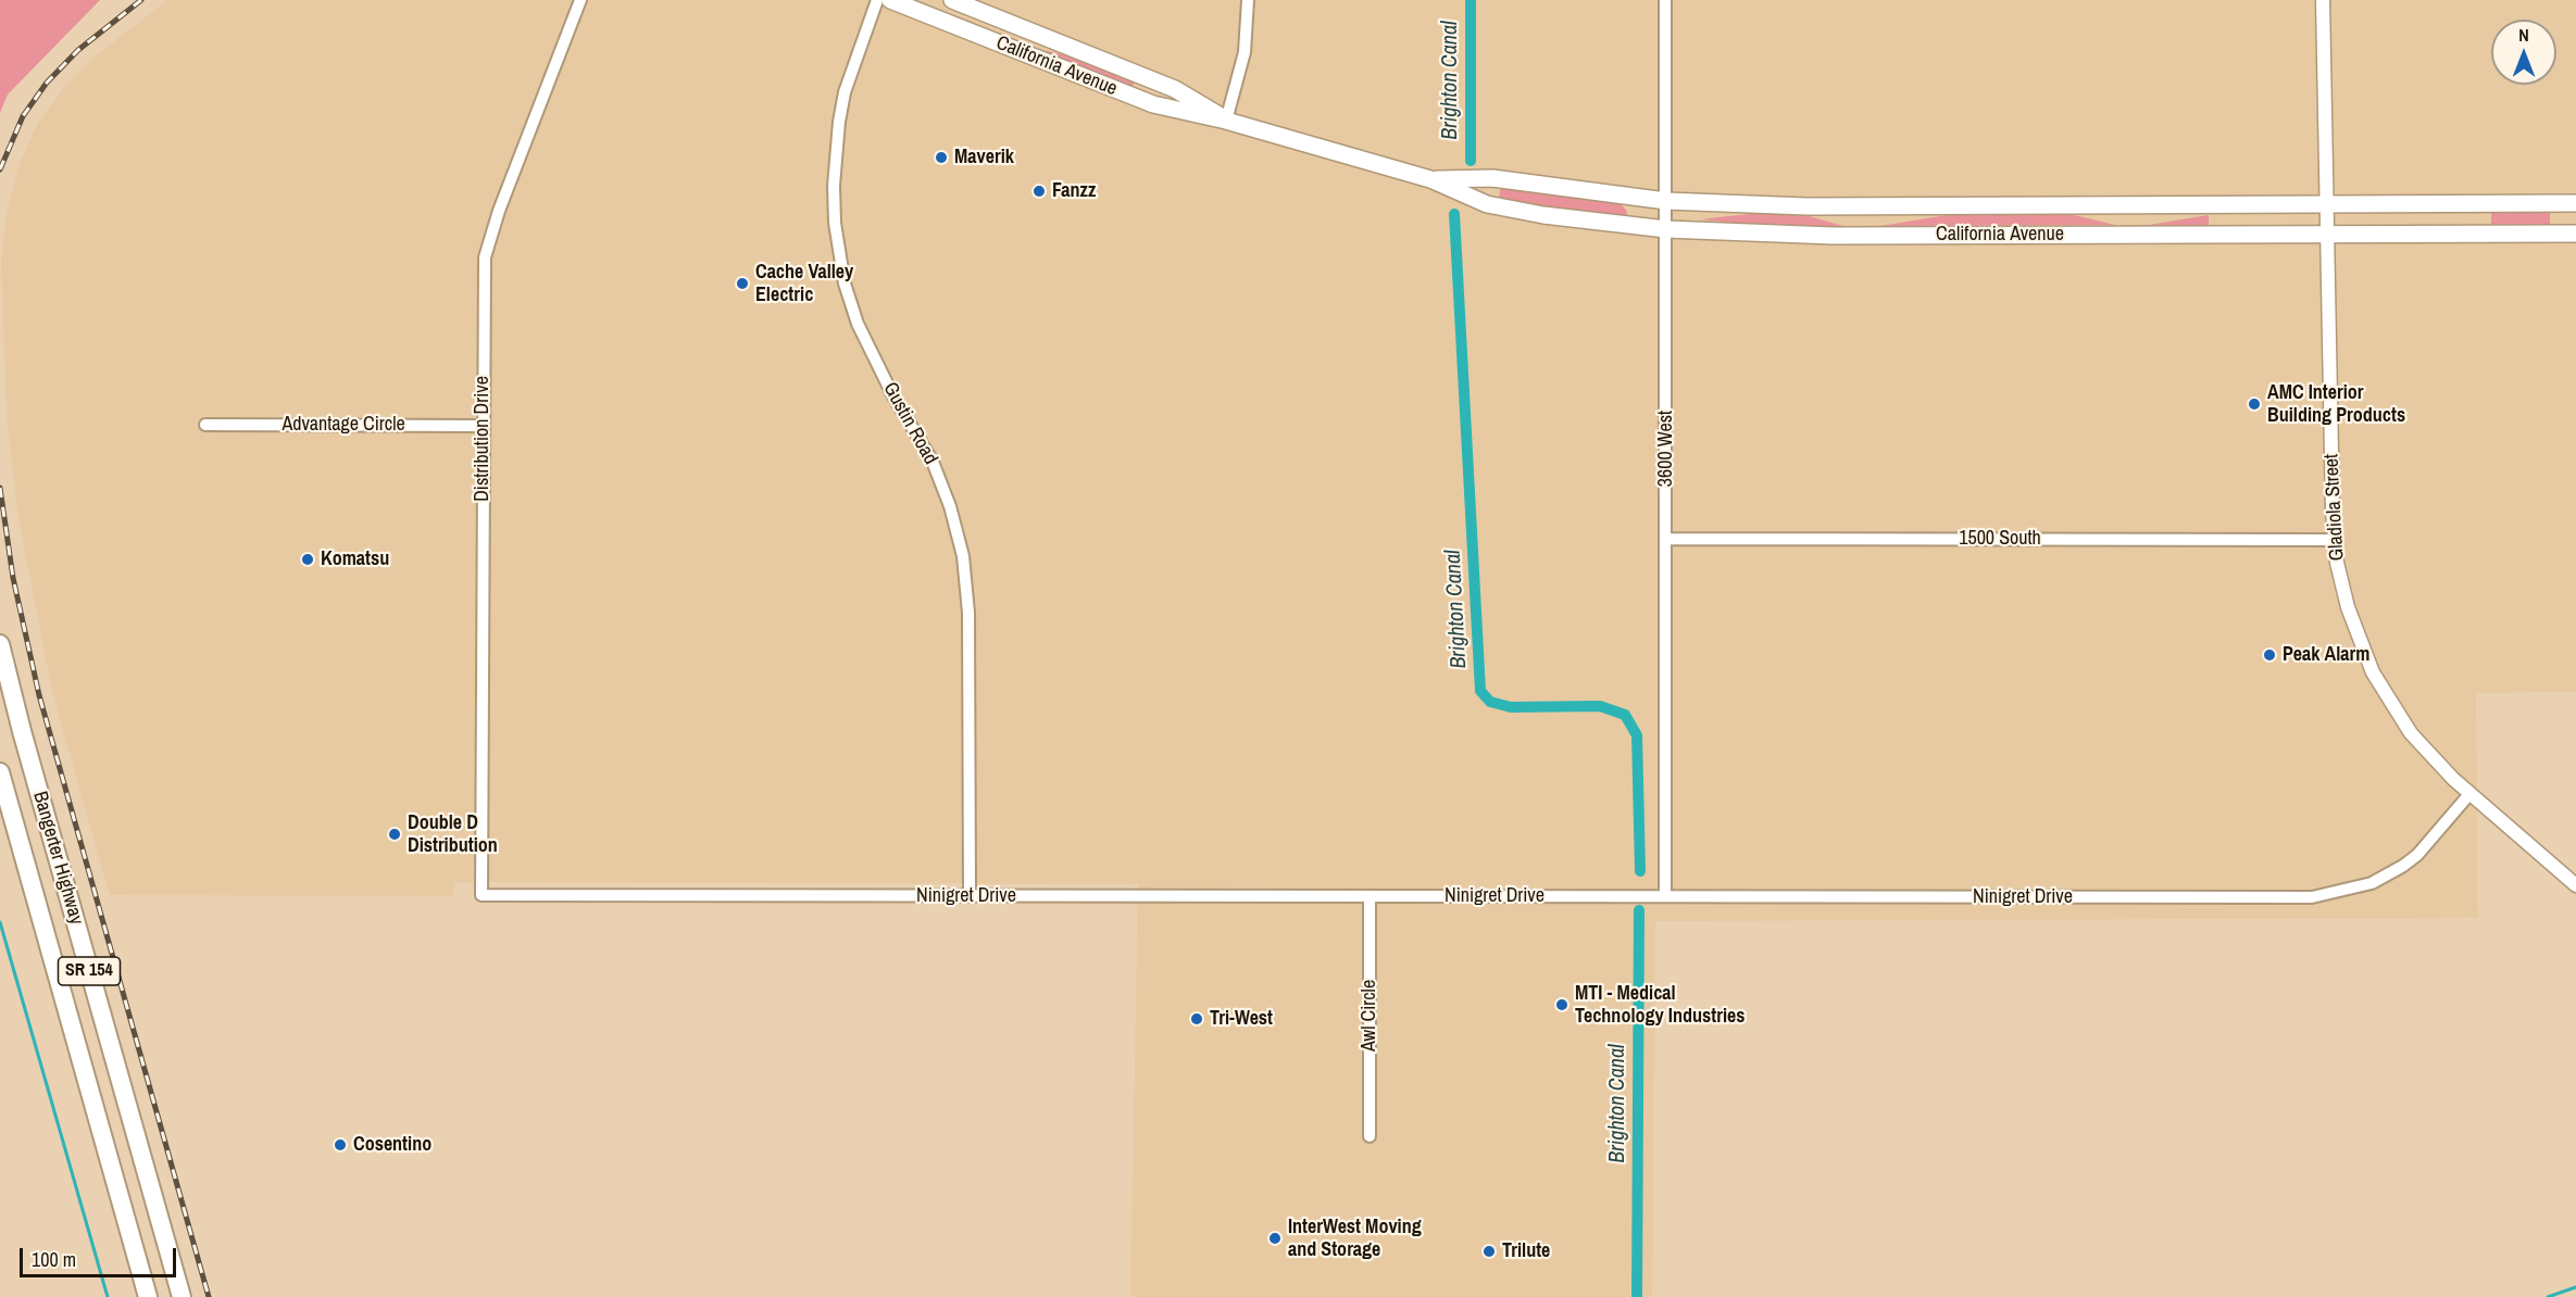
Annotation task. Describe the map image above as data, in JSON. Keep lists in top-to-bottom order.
{
  "streets": {
    "highway": ["Bangerter Highway", "SR 154"],
    "main road": ["California Avenue"],
    "street": [
      "Gustin Road",
      "Advantage Circle",
      "Distribution Drive",
      "3600 West",
      "Gladiola Street",
      "1500 South",
      "Ninigret Drive",
      "Awl Circle"
    ]
  },
  "crossings": [
    ["California Avenue", "3600 West"],
    ["California Avenue", "Gladiola Street"],
    ["Gustin Road", "Ninigret Drive"],
    ["Advantage Circle", "Distribution Drive"],
    ["Distribution Drive", "Ninigret Drive"],
    ["3600 West", "1500 South"],
    ["3600 West", "Ninigret Drive"],
    ["Gladiola Street", "1500 South"],
    ["Gladiola Street", "Ninigret Drive"],
    ["Ninigret Drive", "Awl Circle"]
  ],
  "water": ["Brighton Canal"],
  "places": [
    "Maverik",
    "Fanzz",
    "Cache Valley Electric",
    "AMC Interior Building Products",
    "Komatsu",
    "Peak Alarm",
    "Double D Distribution",
    "MTI - Medical Technology Industries",
    "Tri-West",
    "Cosentino",
    "InterWest Moving and Storage",
    "Trilute"
  ],
  "scale_bar": "100 m",
  "north": "top"
}
